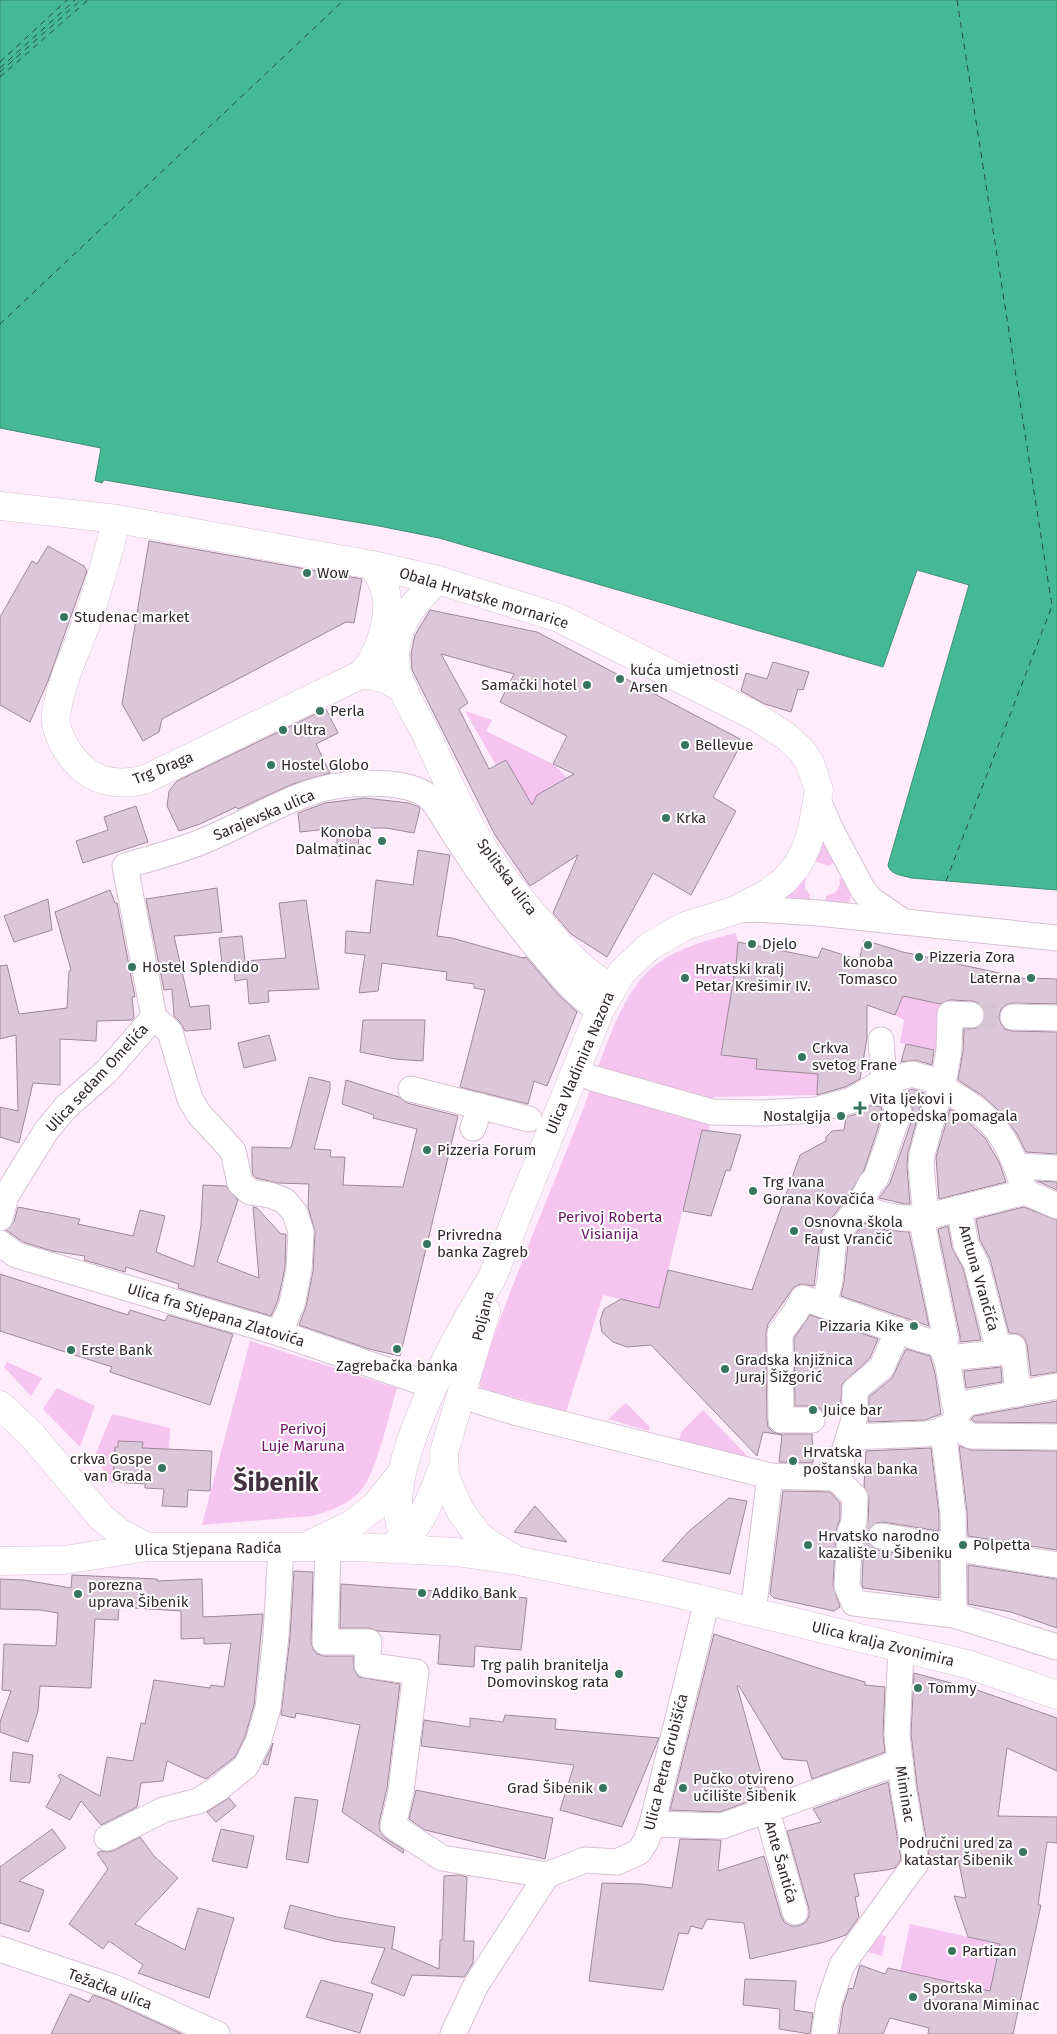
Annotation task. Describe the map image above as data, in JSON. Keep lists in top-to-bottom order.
{
  "streets": {
    "main road": [
      "Obala Hrvatske mornarice",
      "Trg Draga",
      "Splitska ulica",
      "Ulica Vladimira Nazora",
      "Poljana",
      "Ulica Stjepana Radića",
      "Ulica kralja Zvonimira"
    ],
    "street": [
      "Sarajevska ulica",
      "Ulica sedam Omelića",
      "Antuna Vrančića",
      "Ulica fra Stjepana Zlatovića",
      "Ulica Petra Grubišića",
      "Miminac",
      "Ante Šantića",
      "Težačka ulica"
    ]
  },
  "crossings": [
    ["Obala Hrvatske mornarice", "Trg Draga"],
    ["Obala Hrvatske mornarice", "Splitska ulica"],
    ["Obala Hrvatske mornarice", "Ulica Vladimira Nazora"],
    ["Sarajevska ulica", "Splitska ulica"],
    ["Sarajevska ulica", "Ulica Vladimira Nazora"],
    ["Sarajevska ulica", "Ulica sedam Omelića"],
    ["Splitska ulica", "Ulica Vladimira Nazora"],
    ["Ulica Vladimira Nazora", "Poljana"],
    ["Ulica fra Stjepana Zlatovića", "Poljana"],
    ["Poljana", "Ulica Stjepana Radića"],
    ["Poljana", "Ulica kralja Zvonimira"],
    ["Poljana", "Ulica Petra Grubišića"],
    ["Ulica kralja Zvonimira", "Ulica Petra Grubišića"],
    ["Ulica kralja Zvonimira", "Miminac"],
    ["Ulica Petra Grubišića", "Ante Šantića"],
    ["Miminac", "Ante Šantića"]
  ],
  "districts": ["Šibenik"],
  "parks": ["Perivoj Roberta Visianija", "Perivoj Luje Maruna"],
  "places": {
    "other": [
      "Wow",
      "Studenac market",
      "kuća umjetnosti Arsen",
      "Samački hotel",
      "Perla",
      "Ultra",
      "Bellevue",
      "Hostel Globo",
      "Krka",
      "Konoba Dalmatinac",
      "Djelo",
      "konoba Tomasco",
      "Pizzeria Zora",
      "Hostel Splendido",
      "Hrvatski kralj Petar Krešimir IV.",
      "Laterna",
      "Crkva svetog Frane",
      "Nostalgija",
      "Pizzeria Forum",
      "Trg Ivana Gorana Kovačića",
      "Osnovna škola Faust Vrančić",
      "Privredna banka Zagreb",
      "Pizzaria Kike",
      "Zagrebačka banka",
      "Erste Bank",
      "Gradska knjižnica Juraj Šižgorić",
      "Juice bar",
      "Hrvatska poštanska banka",
      "crkva Gospe van Grada",
      "Hrvatsko narodno kazalište u Šibeniku",
      "Polpetta",
      "Addiko Bank",
      "porezna uprava Šibenik",
      "Trg palih branitelja Domovinskog rata",
      "Tommy",
      "Grad Šibenik",
      "Pučko otvireno učilište Šibenik",
      "Područni ured za katastar Šibenik",
      "Partizan",
      "Sportska dvorana Miminac"
    ],
    "health": ["Vita ljekovi i ortopedska pomagala"]
  }
}
